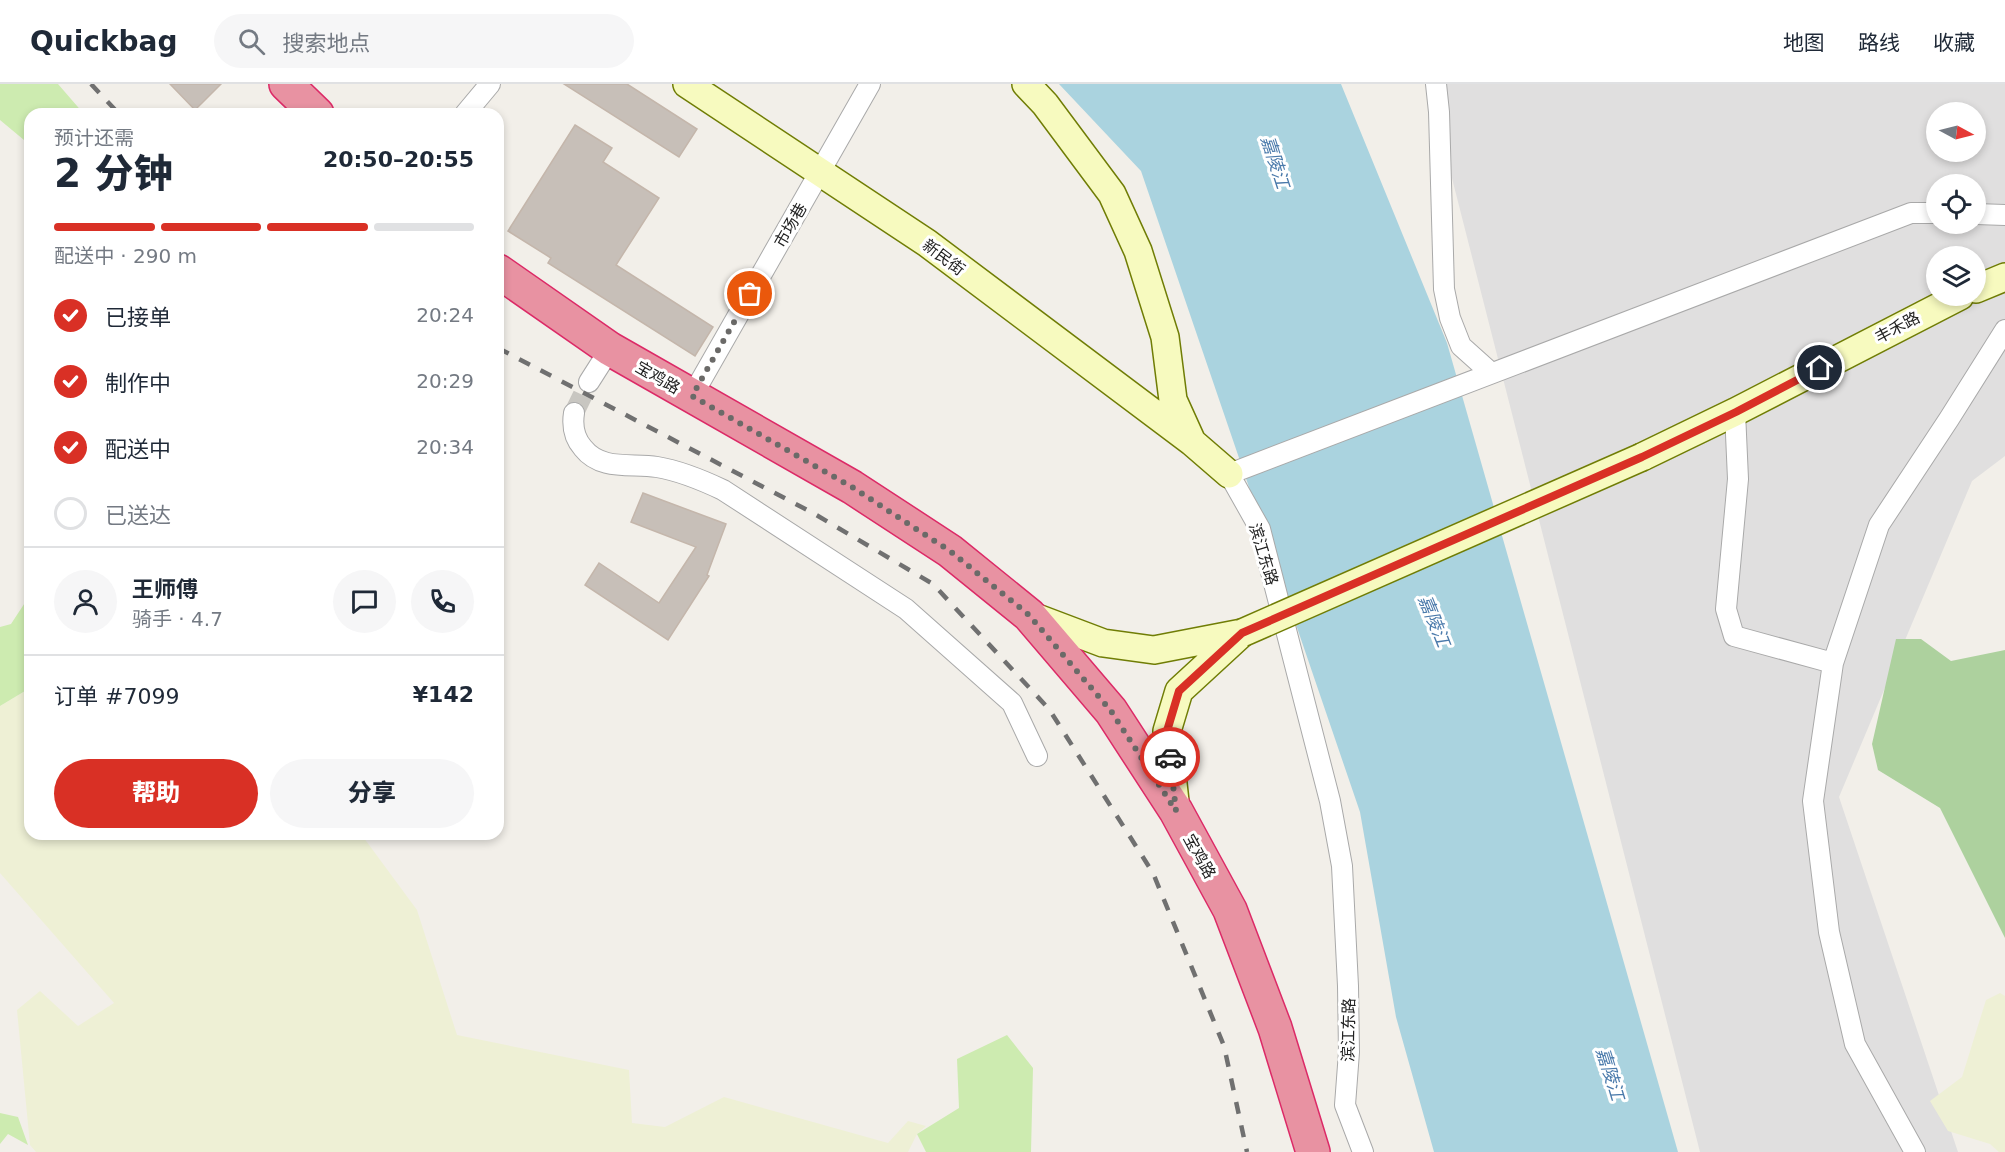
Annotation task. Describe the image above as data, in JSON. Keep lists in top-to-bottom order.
{
  "streets": {
    "highway": ["宝鸡路"],
    "main road": ["新民街", "丰禾路", "滨江东路"],
    "street": ["市场巷"]
  },
  "crossings": [
    ["市场巷", "新民街"],
    ["市场巷", "宝鸡路"],
    ["新民街", "滨江东路"]
  ],
  "water": ["嘉陵江"],
  "north": "right",
  "page": {
    "header": "Quickbag",
    "search": "搜索地点",
    "nav": ["地图", "路线", "收藏"],
    "heading": ["2 分钟", "预计还需", "20:50–20:55"],
    "panel": [
      "王师傅",
      "骑手 · 4.7",
      "订单 #7099",
      "¥142"
    ],
    "bar": "配送中 · 290 m",
    "list": [
      ["已接单", "20:24"],
      ["制作中", "20:29"],
      ["配送中", "20:34"],
      "已送达"
    ],
    "buttons": ["帮助", "分享"]
  }
}
